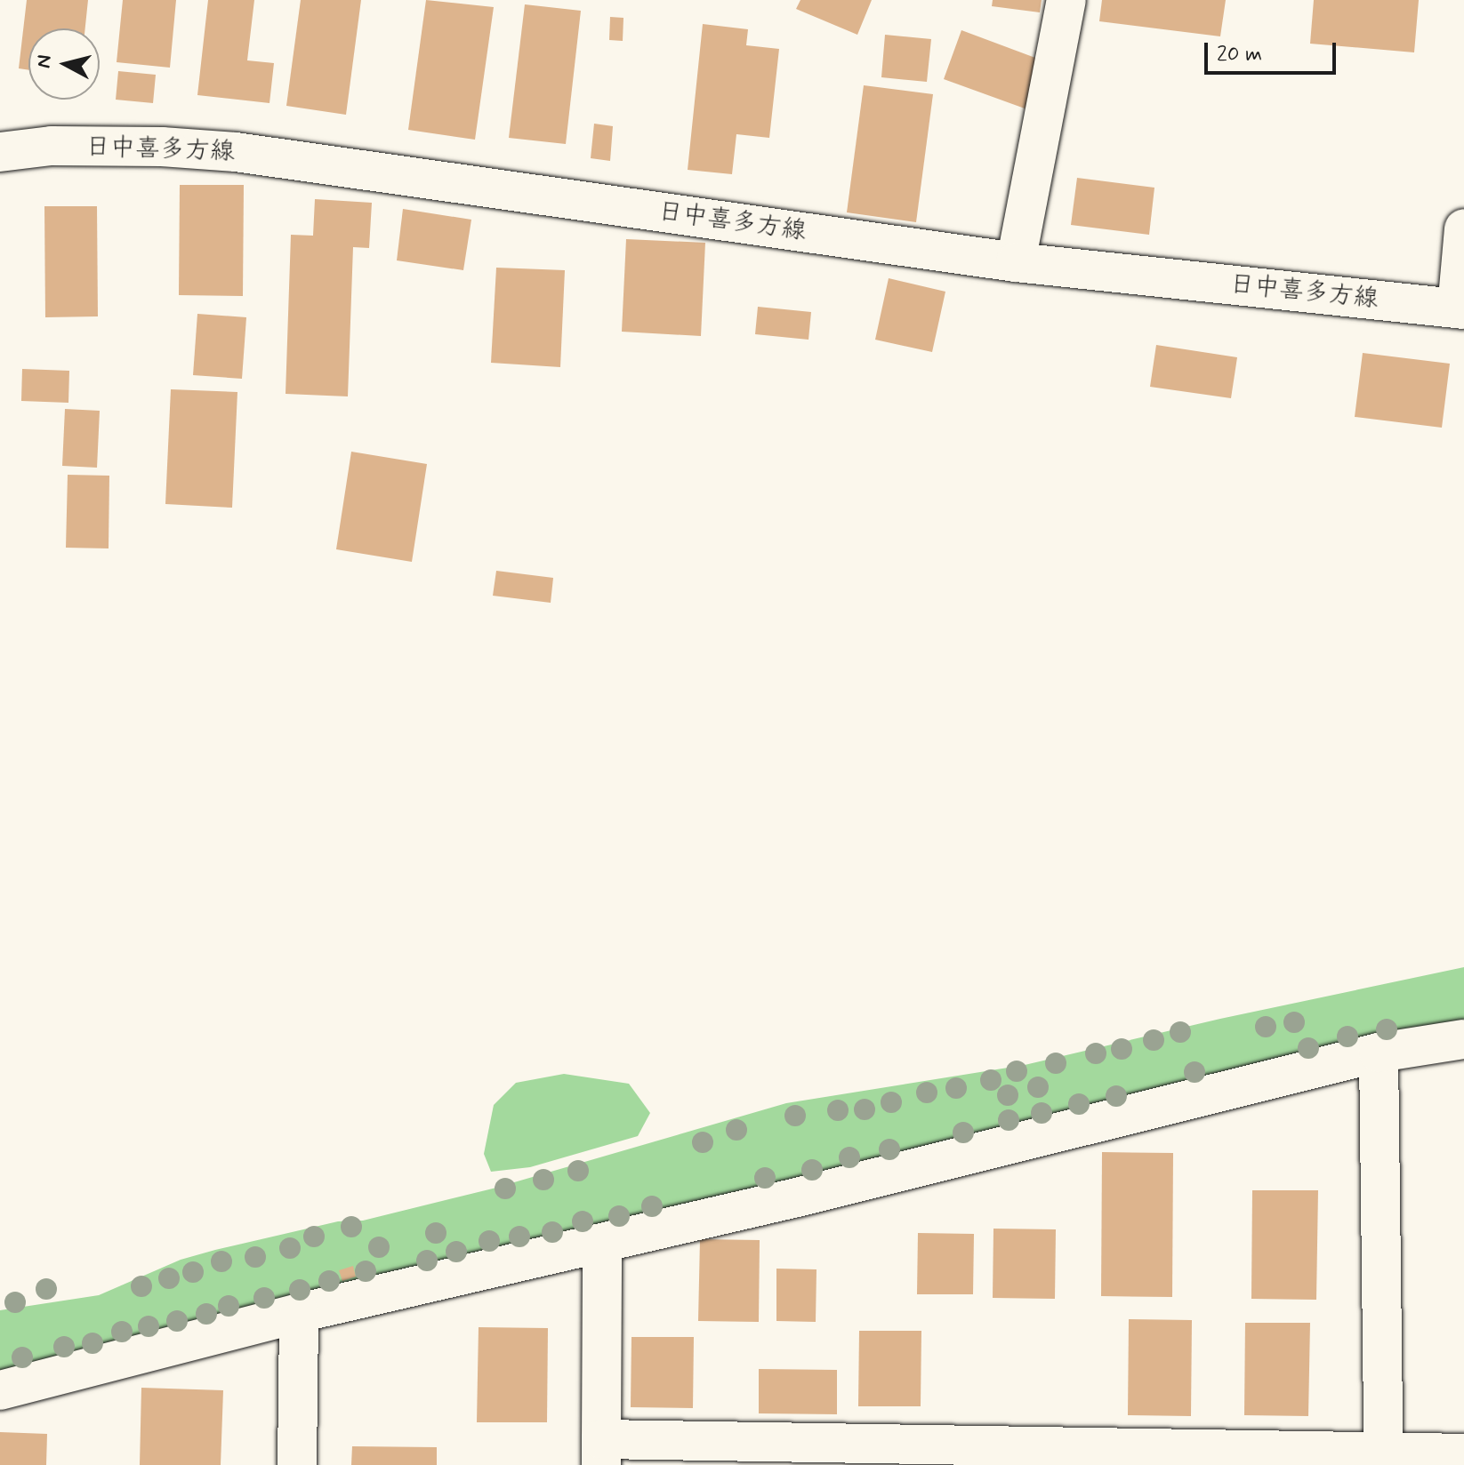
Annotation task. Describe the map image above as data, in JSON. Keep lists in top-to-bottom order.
{
  "streets": {
    "street": ["日中喜多方線"]
  },
  "scale_bar": "20 m",
  "north": "left"
}
